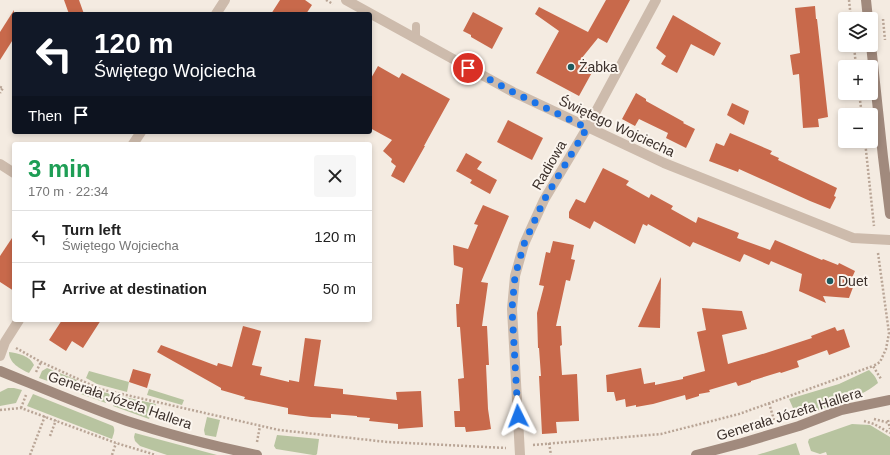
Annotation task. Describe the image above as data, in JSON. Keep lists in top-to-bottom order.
{
  "streets": {
    "street": ["Świętego Wojciecha", "Radiowa", "Generała Józefa Hallera"]
  },
  "crossings": [
    ["Świętego Wojciecha", "Radiowa"]
  ],
  "places": ["Żabka", "Duet"],
  "page": {
    "map_buttons": ["+", "−"],
    "turn": ["120 m", "Świętego Wojciecha"],
    "then": "Then",
    "heading": ["3 min", "170 m · 22:34"],
    "list": [
      {
        "name": "Turn left",
        "note": "Świętego Wojciecha",
        "value": "120 m"
      },
      {
        "name": "Arrive at destination",
        "value": "50 m"
      }
    ]
  }
}
